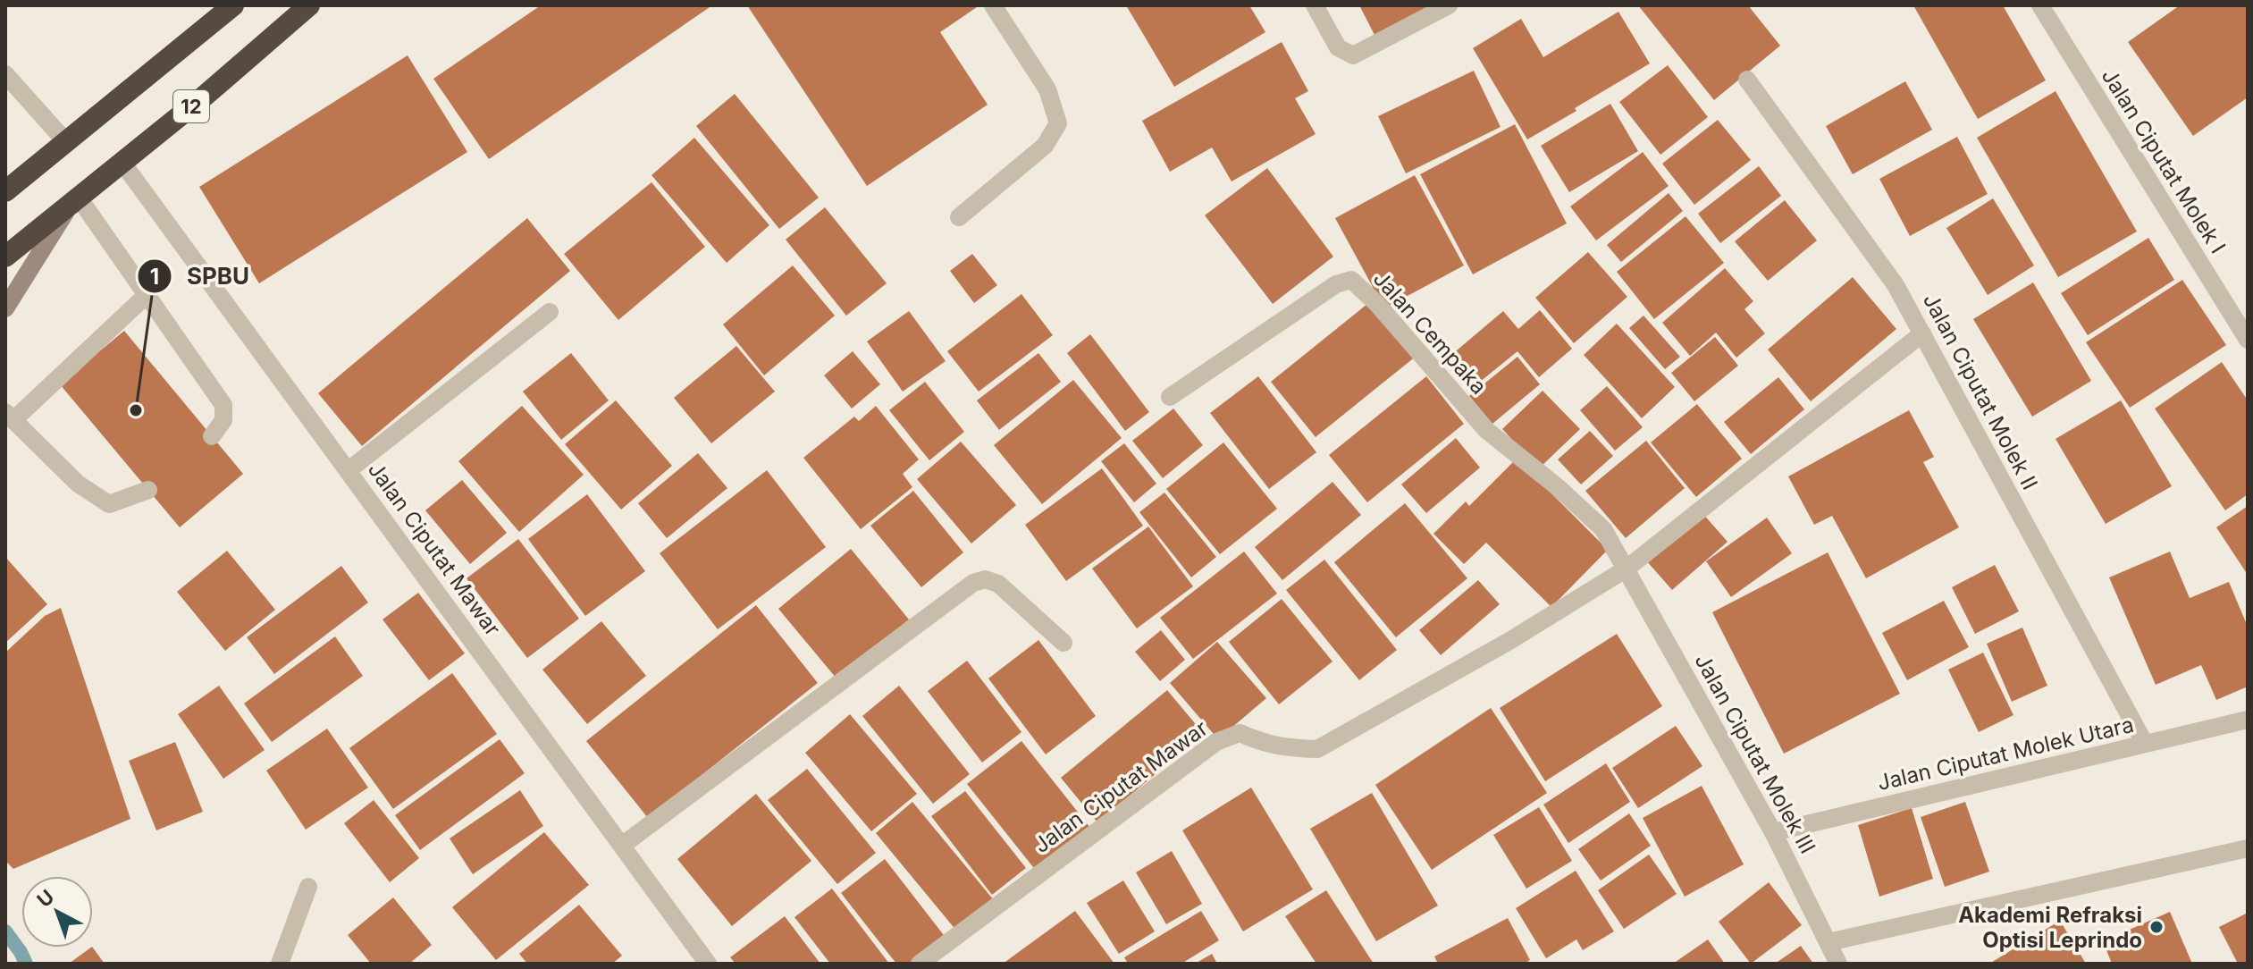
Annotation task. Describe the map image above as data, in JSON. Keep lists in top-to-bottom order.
{
  "streets": {
    "highway": ["12"],
    "street": [
      "Jalan Ciputat Molek I",
      "Jalan Cempaka",
      "Jalan Ciputat Molek II",
      "Jalan Ciputat Mawar",
      "Jalan Ciputat Molek III",
      "Jalan Ciputat Molek Utara"
    ]
  },
  "crossings": [
    ["12", "Jalan Ciputat Mawar"],
    ["Jalan Cempaka", "Jalan Ciputat Mawar"],
    ["Jalan Cempaka", "Jalan Ciputat Molek III"],
    ["Jalan Ciputat Molek II", "Jalan Ciputat Mawar"],
    ["Jalan Ciputat Molek II", "Jalan Ciputat Molek Utara"],
    ["Jalan Ciputat Mawar", "Jalan Ciputat Molek III"],
    ["Jalan Ciputat Molek III", "Jalan Ciputat Molek Utara"]
  ],
  "places": ["SPBU", "Akademi Refraksi Optisi Leprindo"],
  "north": "top left"
}
